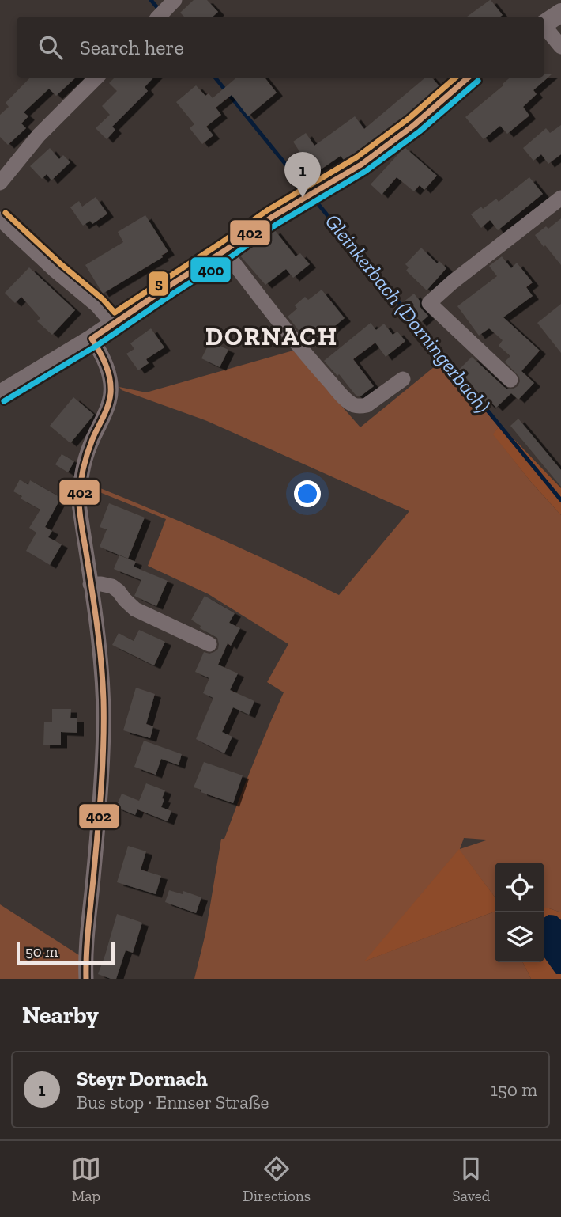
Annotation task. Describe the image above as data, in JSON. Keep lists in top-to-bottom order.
{
  "districts": ["DORNACH"],
  "water": ["Gleinkerbach (Dorningerbach)"],
  "lines": ["transit line 402", "transit line 5", "transit line 400"],
  "scale_bar": "50 m",
  "page": {
    "search": "Search here",
    "pins": "1",
    "scale": "50 m",
    "heading": "Nearby",
    "list": [
      {
        "mark": "1",
        "name": "Steyr Dornach",
        "note": "Bus stop · Ennser Straße",
        "value": "150 m"
      }
    ],
    "nav": ["Map", "Directions", "Saved"]
  }
}
